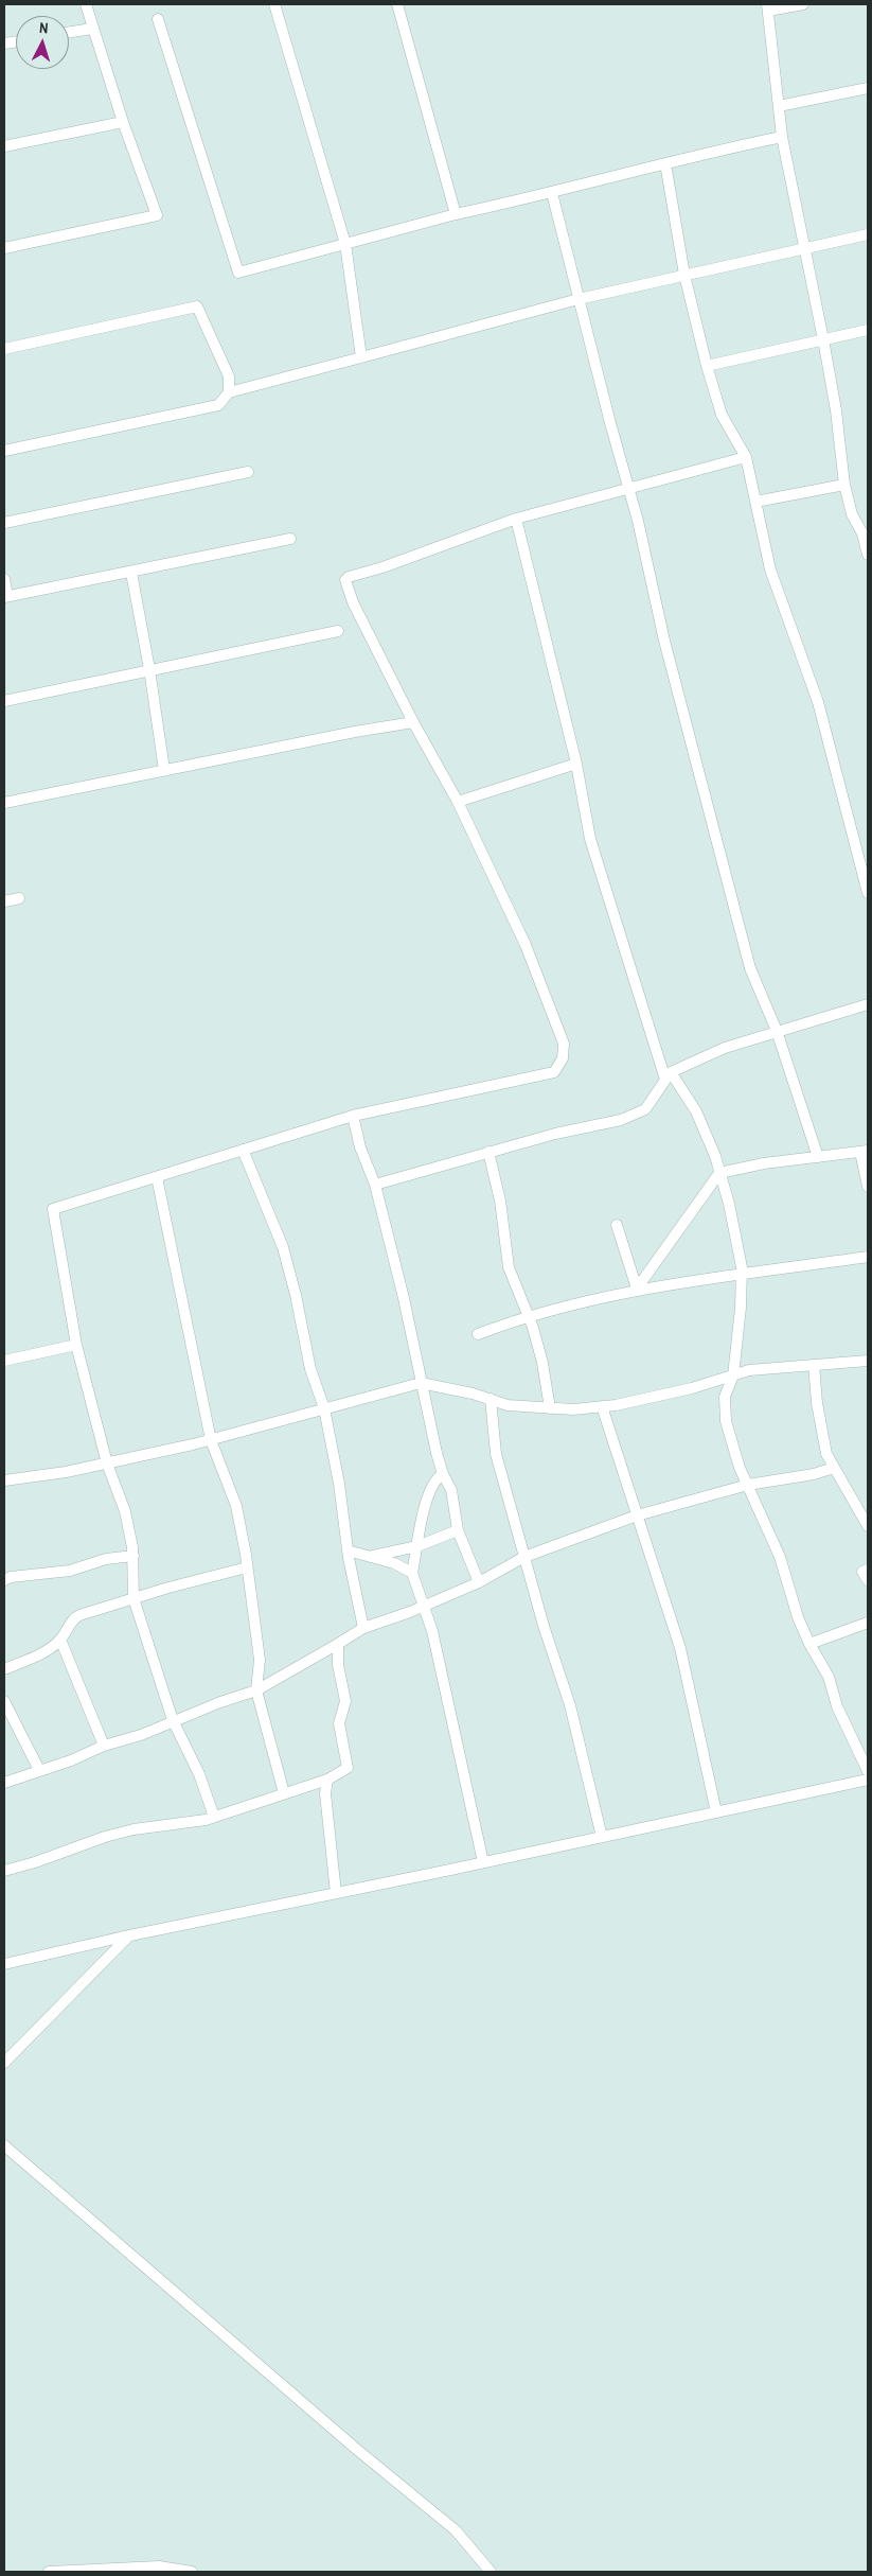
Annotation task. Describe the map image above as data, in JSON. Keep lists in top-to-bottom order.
{
  "north": "top"
}
